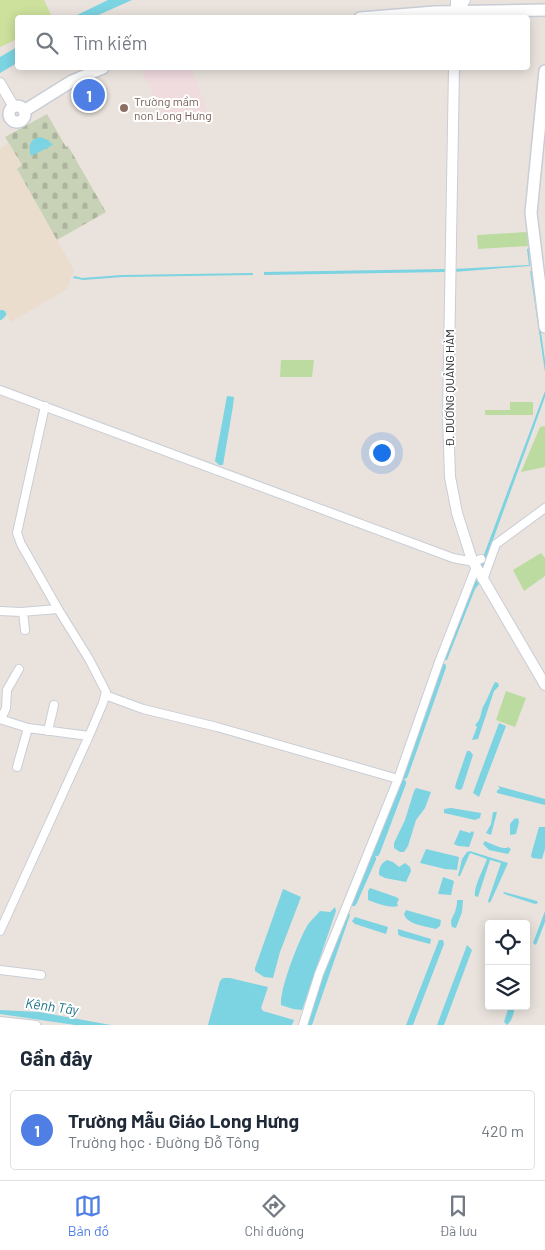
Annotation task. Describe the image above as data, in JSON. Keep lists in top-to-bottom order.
{
  "streets": {
    "street": ["Đ. DƯƠNG QUẢNG HÀM"]
  },
  "water": ["Kênh Tây"],
  "places": ["Trường mầm non Long Hưng"],
  "page": {
    "search": "Tìm kiếm",
    "pins": "1",
    "heading": "Gần đây",
    "list": [
      {
        "mark": "1",
        "name": "Trường Mẫu Giáo Long Hưng",
        "note": "Trường học · Đường Đỗ Tông",
        "value": "420 m"
      }
    ],
    "nav": ["Bản đồ", "Chỉ đường", "Đã lưu"]
  }
}
